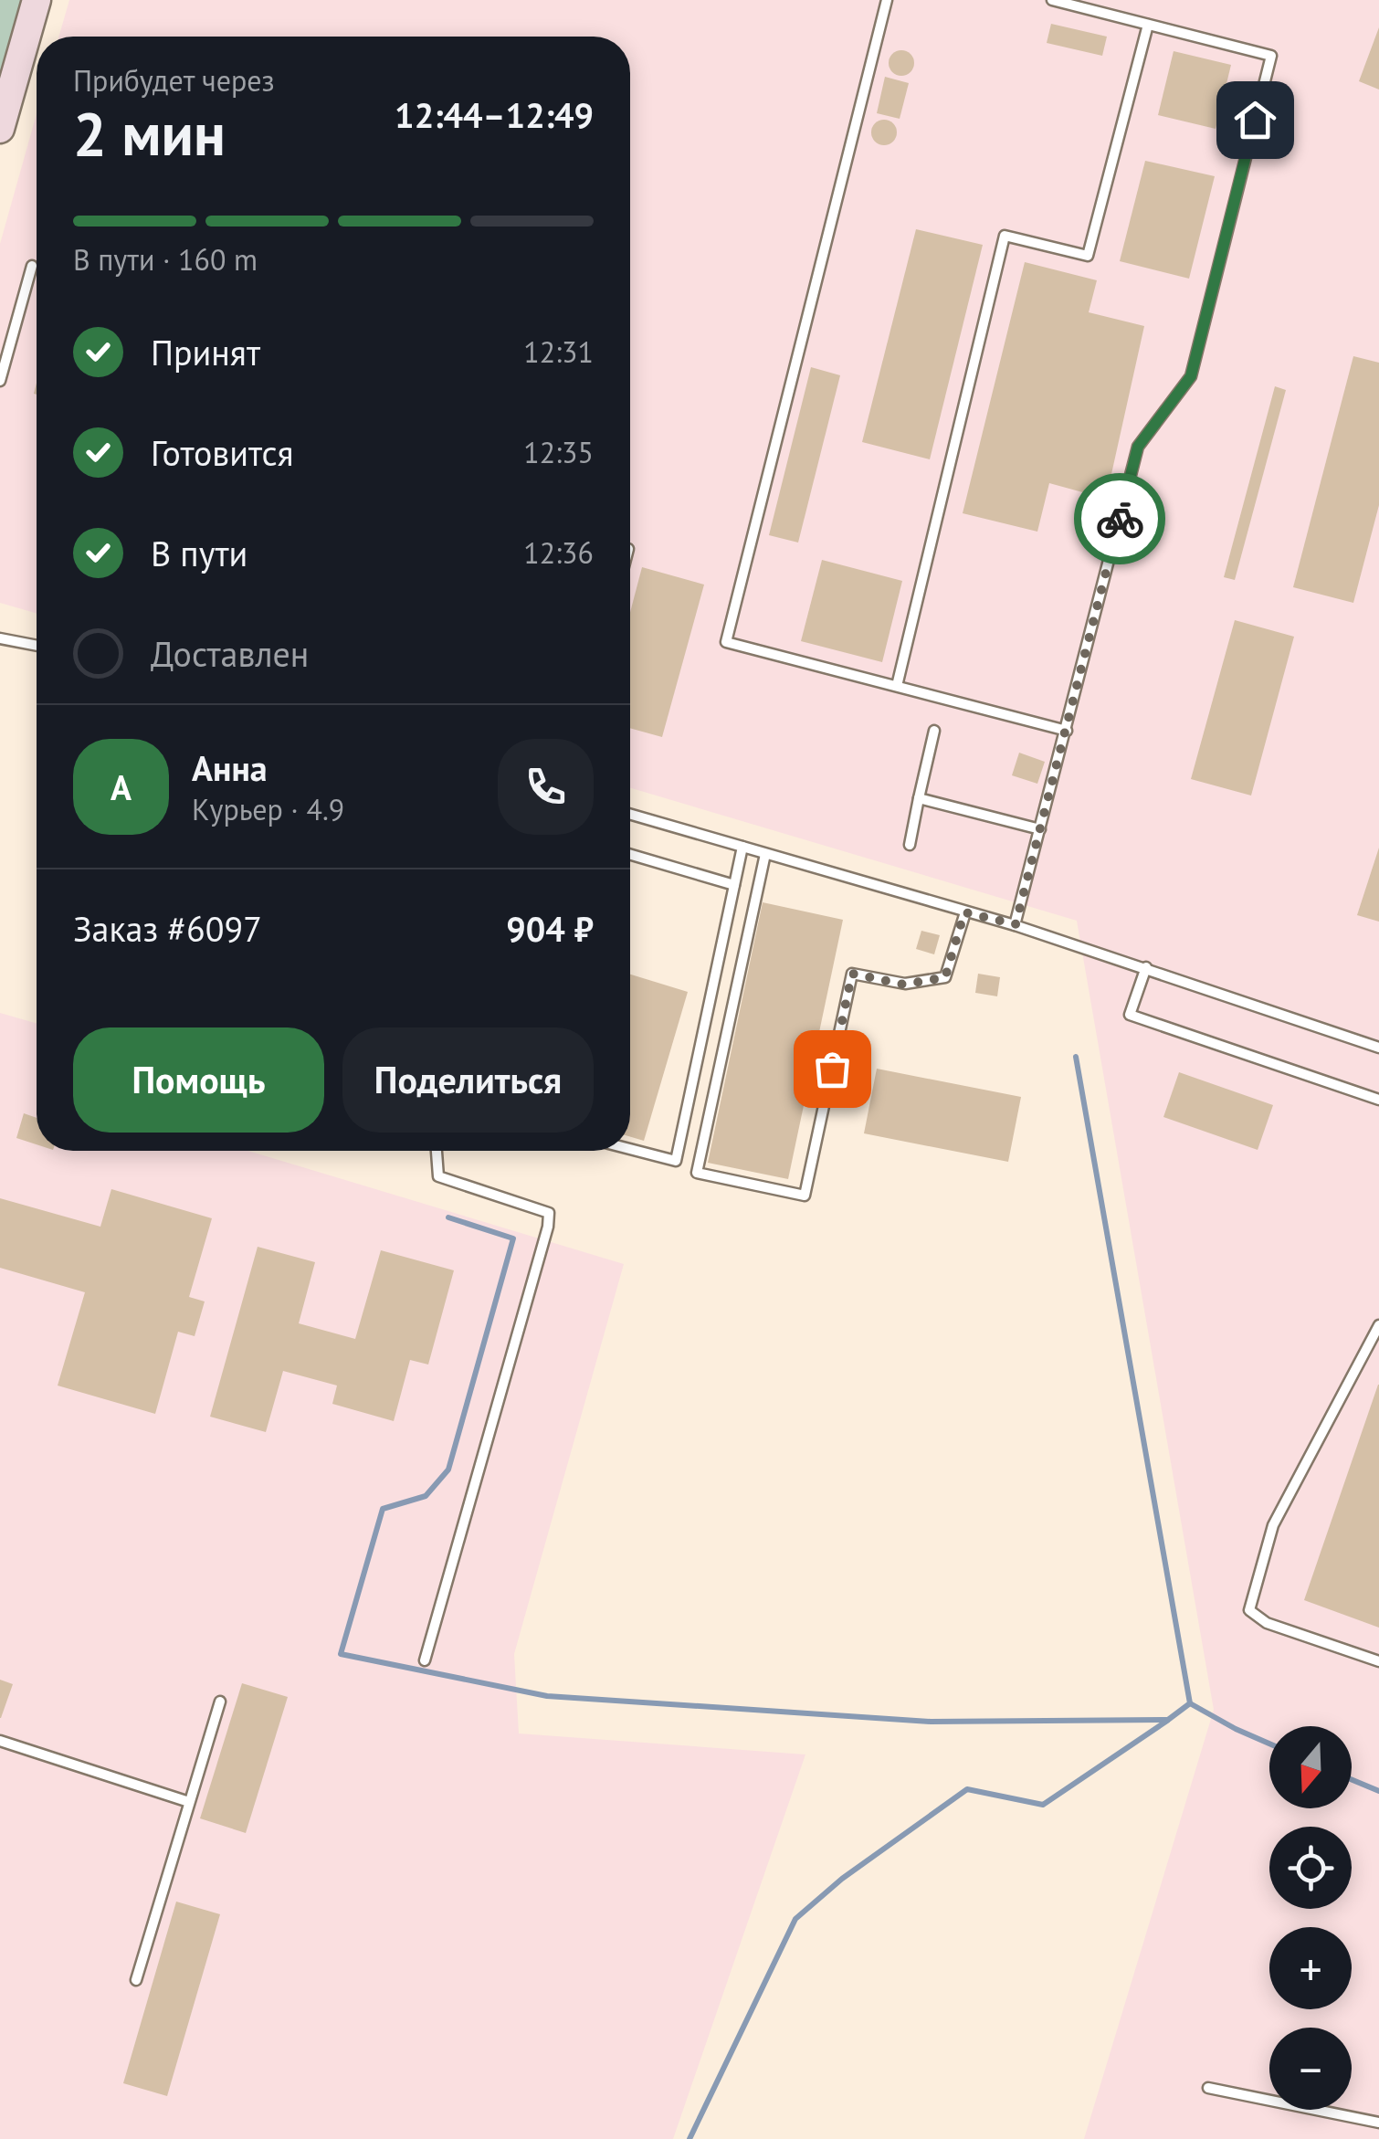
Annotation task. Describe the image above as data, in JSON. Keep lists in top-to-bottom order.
{
  "north": "bottom",
  "page": {
    "heading": ["2 мин", "Прибудет через", "12:44–12:49"],
    "panel": [
      "Анна",
      "Курьер · 4.9",
      "Заказ #6097",
      "904 ₽"
    ],
    "bar": "В пути · 160 m",
    "list": [
      ["Принят", "12:31"],
      ["Готовится", "12:35"],
      ["В пути", "12:36"],
      "Доставлен"
    ],
    "round": "А",
    "buttons": ["Помощь", "Поделиться"],
    "map_buttons": ["+", "−"]
  }
}
